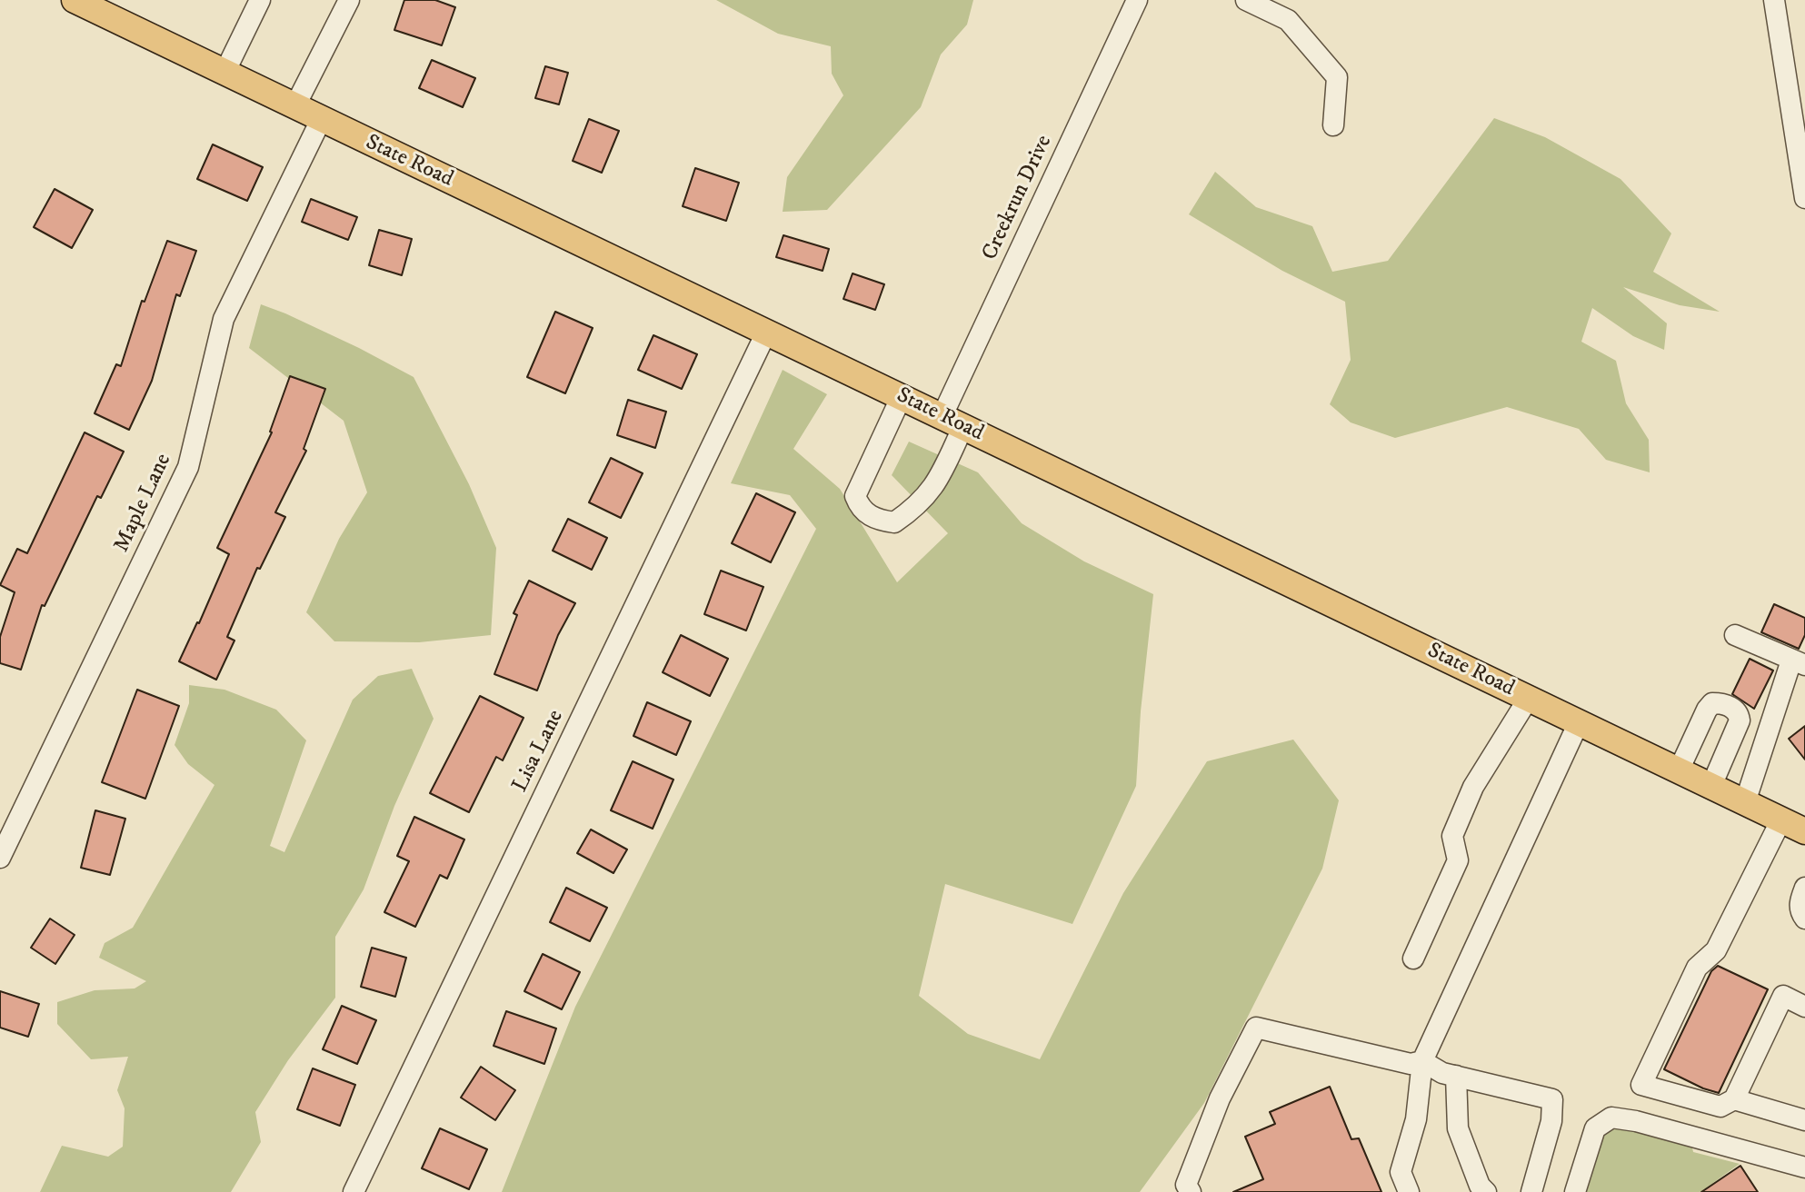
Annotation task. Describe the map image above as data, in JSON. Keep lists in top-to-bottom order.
{
  "streets": {
    "main road": ["State Road"],
    "street": ["Creekrun Drive", "Maple Lane", "Lisa Lane"]
  },
  "crossings": [
    ["State Road", "Creekrun Drive"],
    ["State Road", "Maple Lane"],
    ["State Road", "Lisa Lane"]
  ]
}
